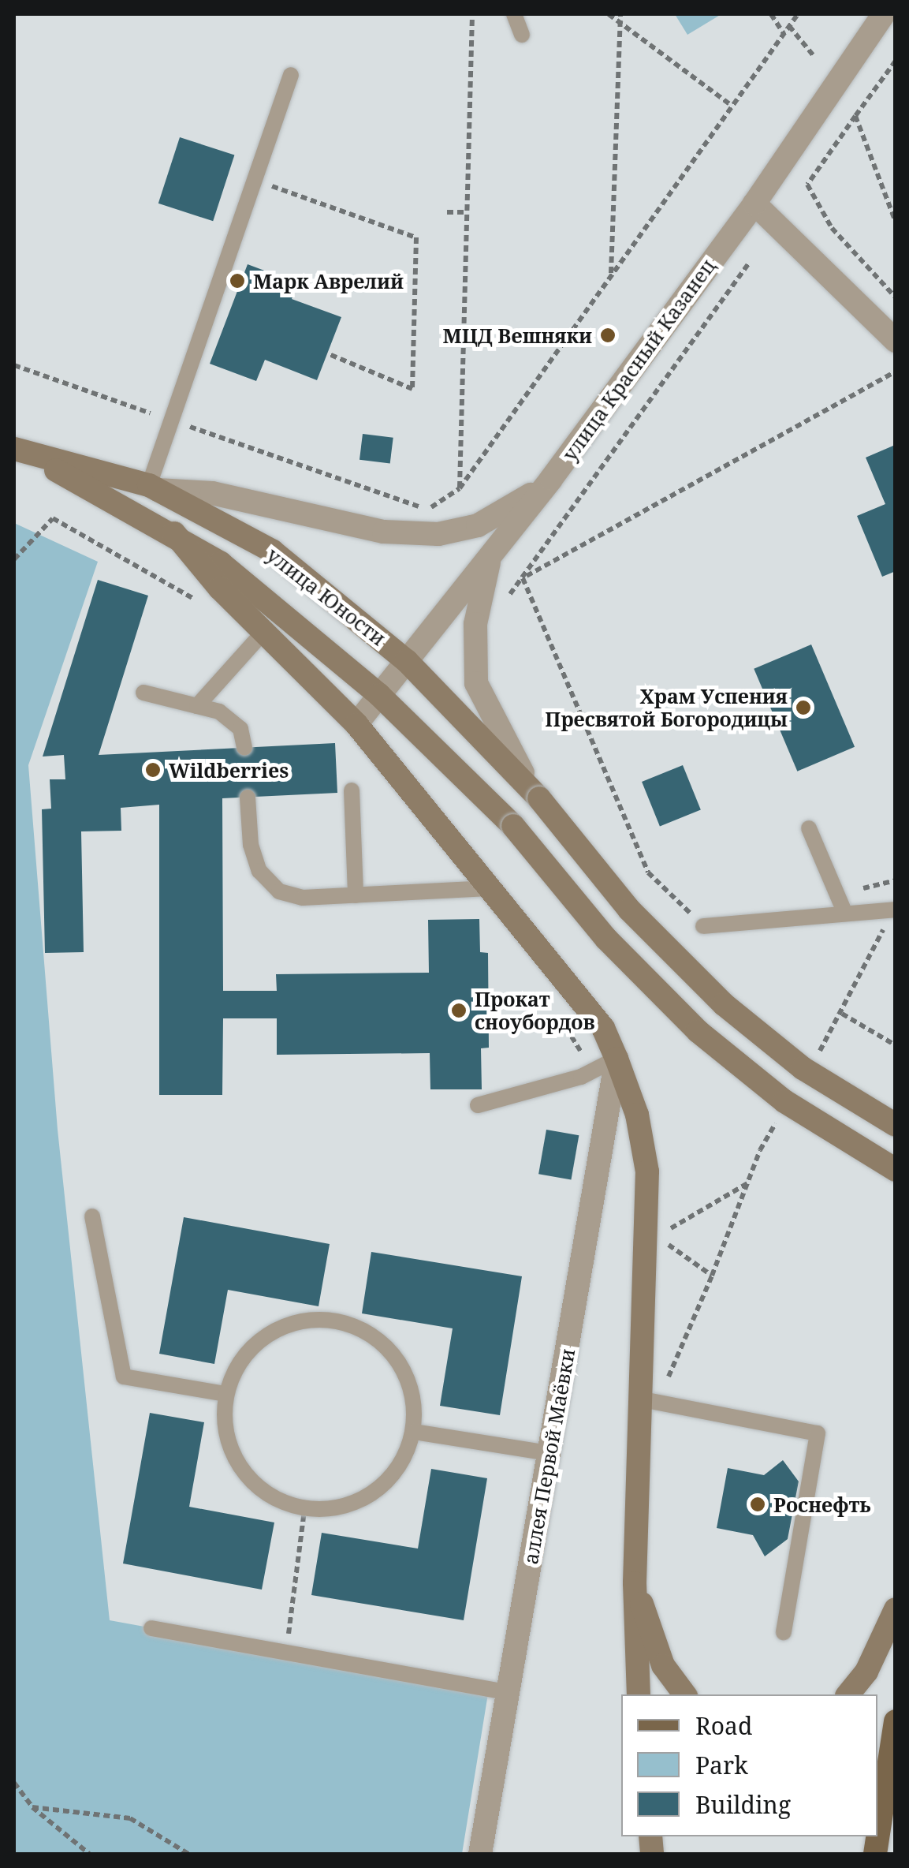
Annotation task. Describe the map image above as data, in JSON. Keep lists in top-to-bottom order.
{
  "streets": {
    "main road": ["улица Юности"],
    "street": ["улица Красный Казанец", "аллея Первой Маёвки"]
  },
  "crossings": [
    ["улица Красный Казанец", "улица Юности"]
  ],
  "places": [
    "Марк Аврелий",
    "МЦД Вешняки",
    "Храм Успения Пресвятой Богородицы",
    "Wildberries",
    "Прокат сноубордов",
    "Роснефть"
  ],
  "legend": ["Road", "Park", "Building"]
}
